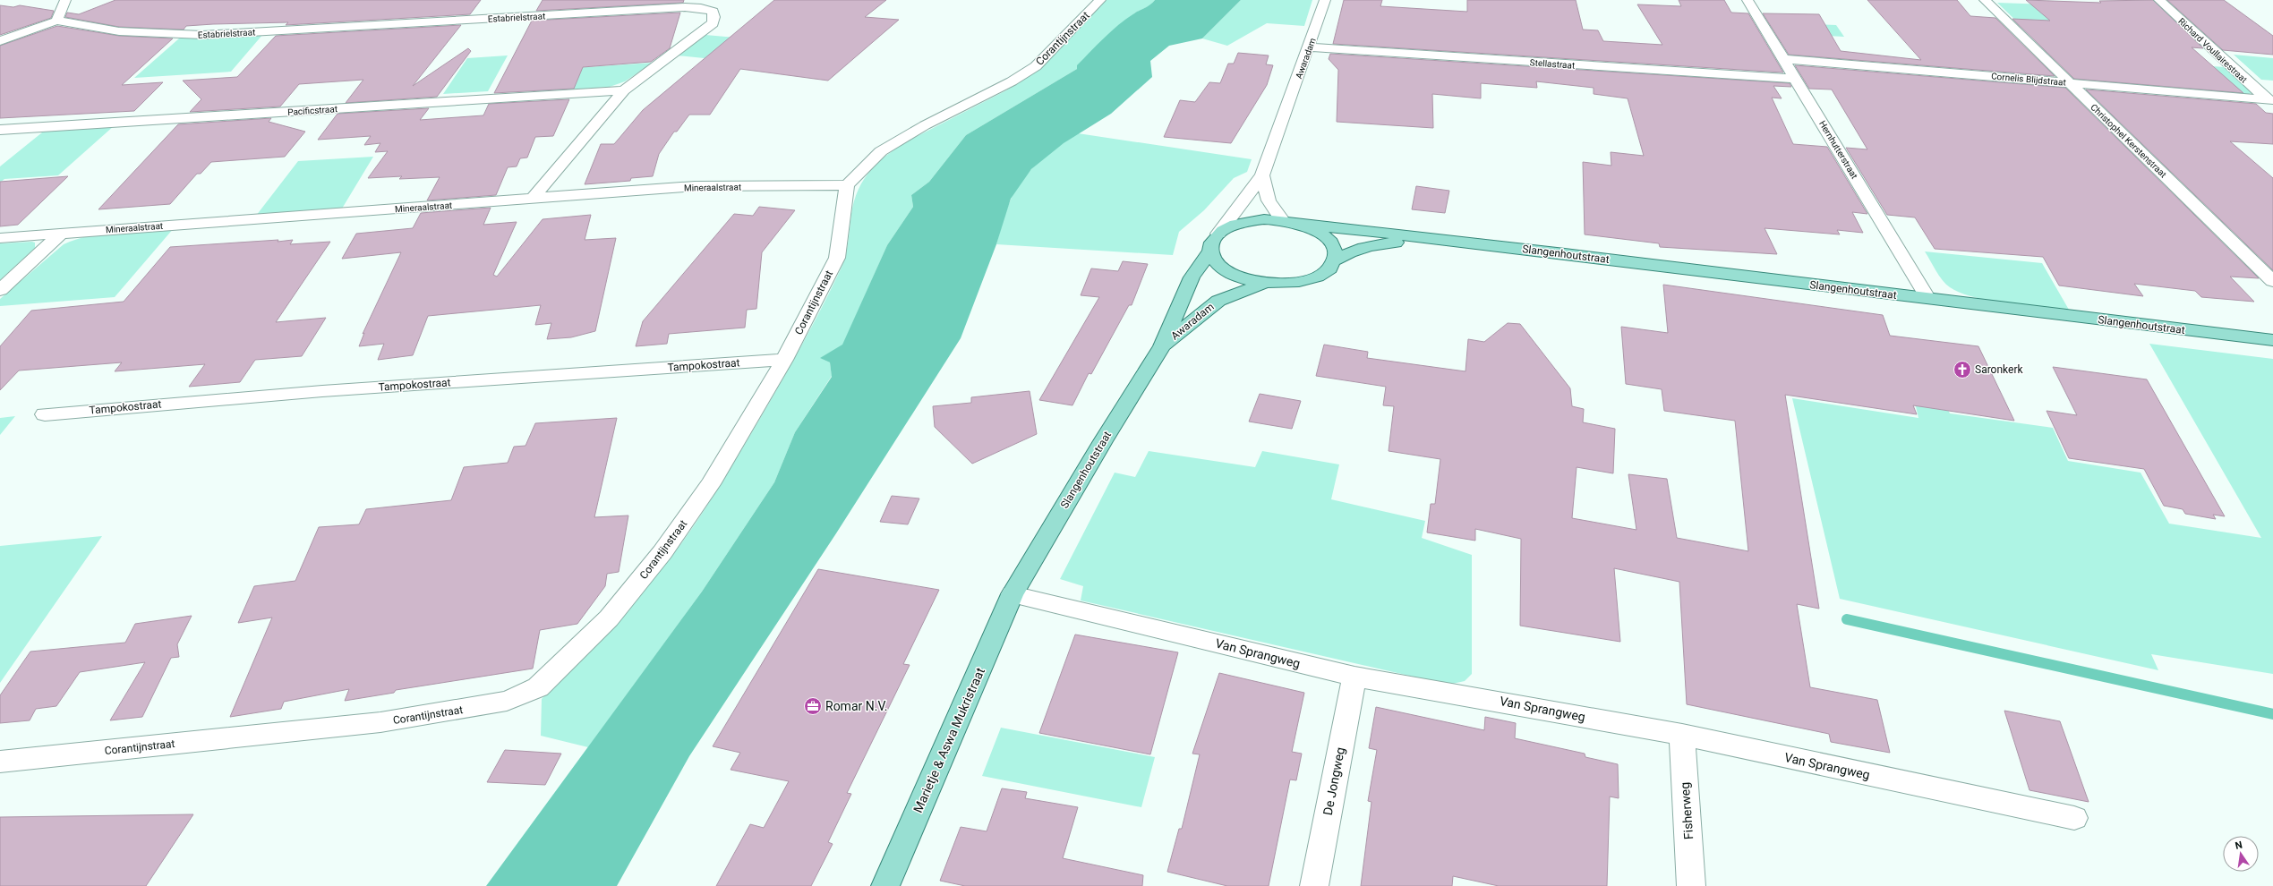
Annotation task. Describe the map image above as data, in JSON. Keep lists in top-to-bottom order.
{
  "streets": {
    "main road": ["Awaradam", "Slangenhoutstraat", "Marietje & Aswa Mukristraat"],
    "street": [
      "Estabrielstraat",
      "Corantijnstraat",
      "Richard Voullairestraat",
      "Stellastraat",
      "Cornelis Blijdstraat",
      "Pacificstraat",
      "Christophel Kerstenstraat",
      "Hernhutterstraat",
      "Mineraalstraat",
      "Tampokostraat",
      "Van Sprangweg",
      "De Jongweg",
      "Fisherweg"
    ]
  },
  "crossings": [
    ["Estabrielstraat", "Pacificstraat"],
    ["Estabrielstraat", "Mineraalstraat"],
    ["Corantijnstraat", "Mineraalstraat"],
    ["Corantijnstraat", "Tampokostraat"],
    ["Richard Voullairestraat", "Cornelis Blijdstraat"],
    ["Awaradam", "Stellastraat"],
    ["Awaradam", "Slangenhoutstraat"],
    ["Stellastraat", "Hernhutterstraat"],
    ["Cornelis Blijdstraat", "Christophel Kerstenstraat"],
    ["Cornelis Blijdstraat", "Hernhutterstraat"],
    ["Hernhutterstraat", "Slangenhoutstraat"],
    ["Slangenhoutstraat", "Van Sprangweg"],
    ["Slangenhoutstraat", "Marietje & Aswa Mukristraat"],
    ["Van Sprangweg", "Marietje & Aswa Mukristraat"],
    ["Van Sprangweg", "De Jongweg"],
    ["Van Sprangweg", "Fisherweg"]
  ],
  "places": {
    "church": ["Saronkerk"],
    "office": ["Romar N.V."]
  },
  "north": "top"
}
